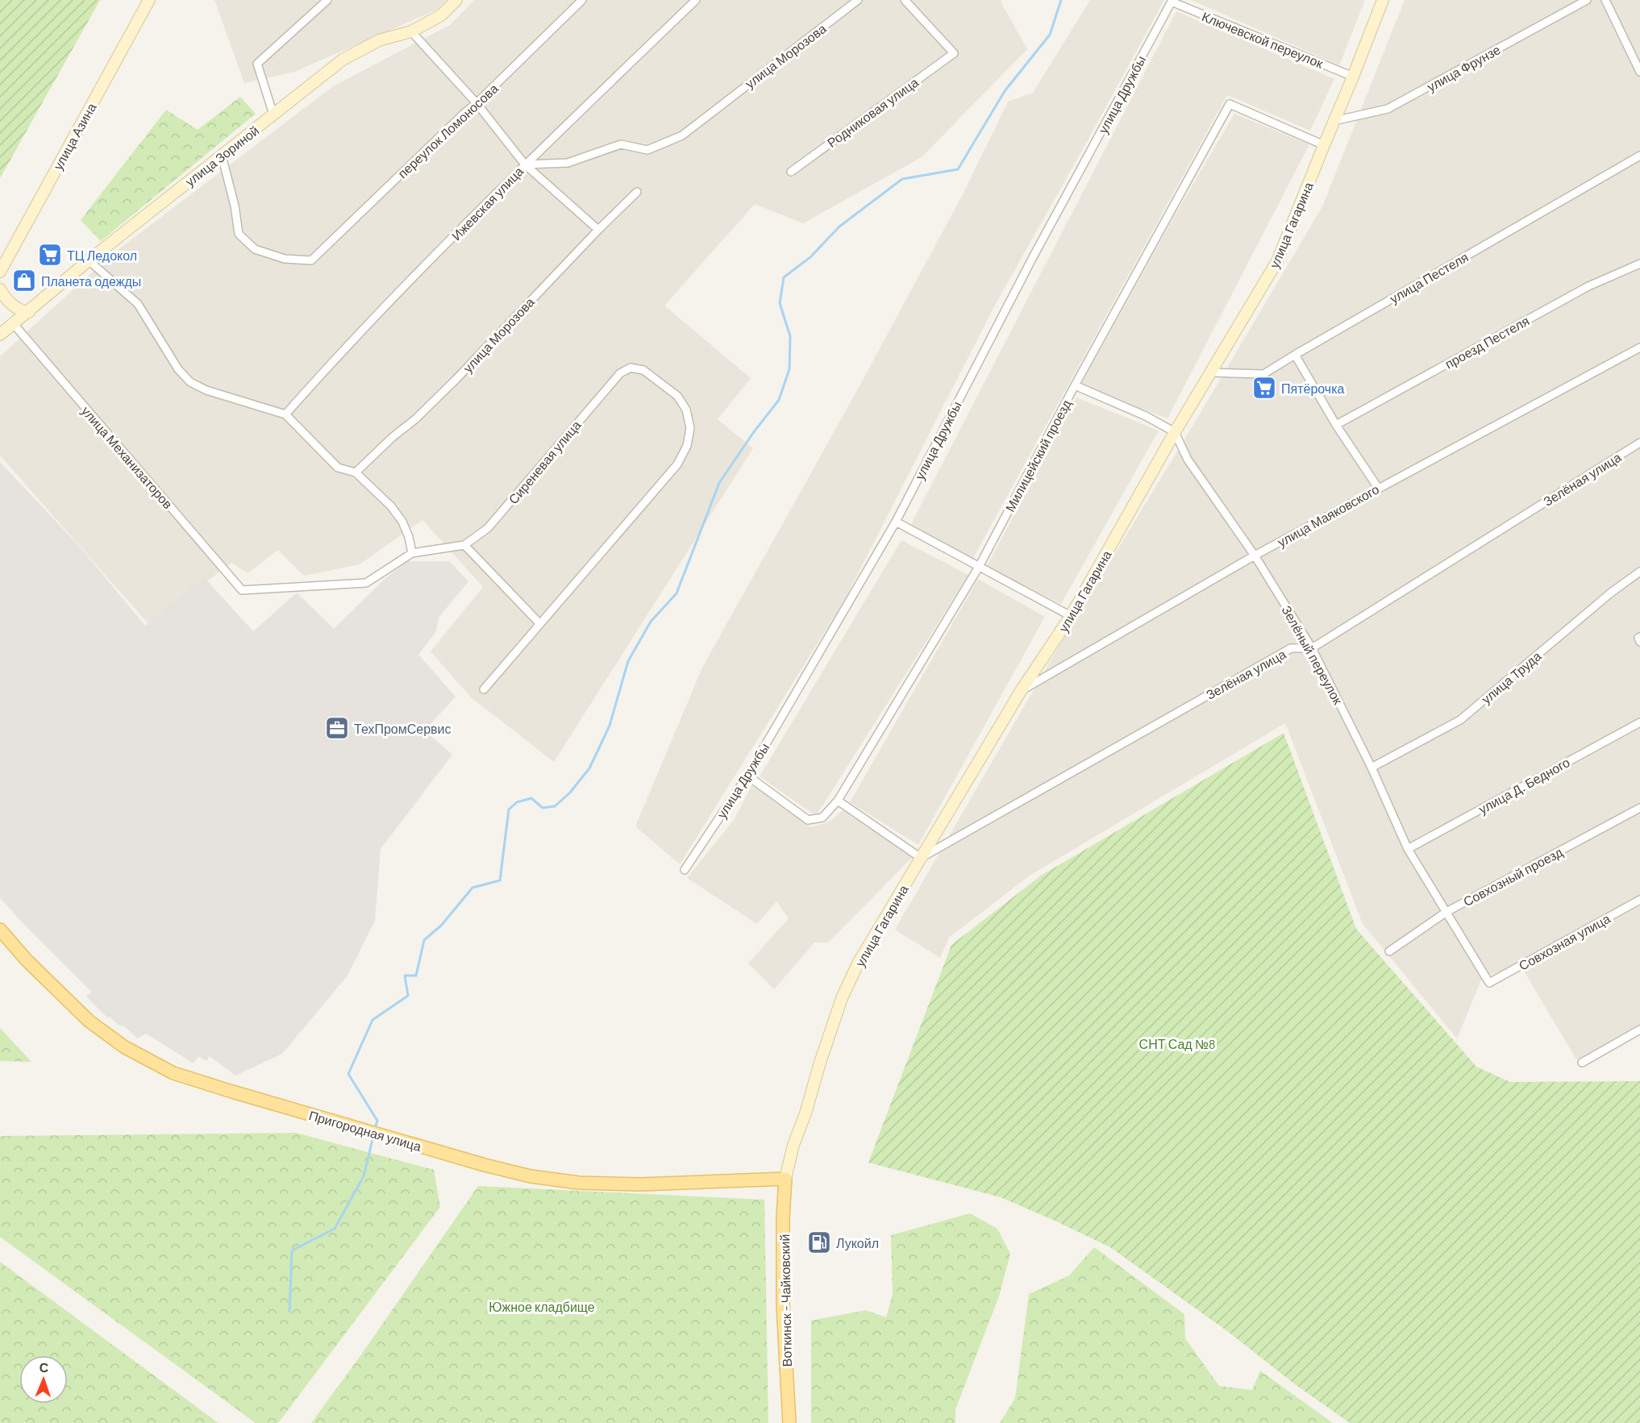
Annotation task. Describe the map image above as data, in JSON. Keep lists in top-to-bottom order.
{
  "streets": {
    "main road": [
      "улица Азина",
      "улица Зориной",
      "улица Гагарина",
      "Пригородная улица",
      "Воткинск - Чайковский"
    ],
    "street": [
      "Ключевской переулок",
      "улица Морозова",
      "улица Фрунзе",
      "улица Дружбы",
      "Родниковая улица",
      "переулок Ломоносова",
      "Ижевская улица",
      "улица Пестеля",
      "проезд Пестеля",
      "Милицейский проезд",
      "улица Механизаторов",
      "Сиреневая улица",
      "Зелёная улица",
      "улица Маяковского",
      "Зелёный переулок",
      "улица Труда",
      "улица Д. Бедного",
      "Совхозный проезд",
      "Совхозная улица"
    ]
  },
  "crossings": [
    ["Ключевской переулок", "улица Дружбы"],
    ["Ключевской переулок", "улица Гагарина"],
    ["улица Морозова", "Ижевская улица"],
    ["улица Фрунзе", "улица Гагарина"],
    ["улица Дружбы", "Милицейский проезд"],
    ["переулок Ломоносова", "улица Зориной"],
    ["улица Зориной", "улица Механизаторов"],
    ["улица Гагарина", "улица Пестеля"],
    ["улица Гагарина", "Милицейский проезд"],
    ["улица Гагарина", "Зелёная улица"],
    ["улица Гагарина", "улица Маяковского"],
    ["улица Гагарина", "Зелёный переулок"],
    ["улица Гагарина", "Пригородная улица"],
    ["улица Гагарина", "Воткинск - Чайковский"],
    ["Зелёная улица", "Зелёный переулок"],
    ["улица Маяковского", "Зелёный переулок"],
    ["Зелёный переулок", "улица Труда"],
    ["Зелёный переулок", "улица Д. Бедного"],
    ["Зелёный переулок", "Совхозный проезд"],
    ["Зелёный переулок", "Совхозная улица"],
    ["Пригородная улица", "Воткинск - Чайковский"]
  ],
  "parks": ["СНТ Сад №8", "Южное кладбище"],
  "places": {
    "supermarket": ["ТЦ Ледокол", "Пятёрочка"],
    "shop": ["Планета одежды"],
    "office": ["ТехПромСервис"],
    "fuel station": ["Лукойл"]
  },
  "north": "top"
}
